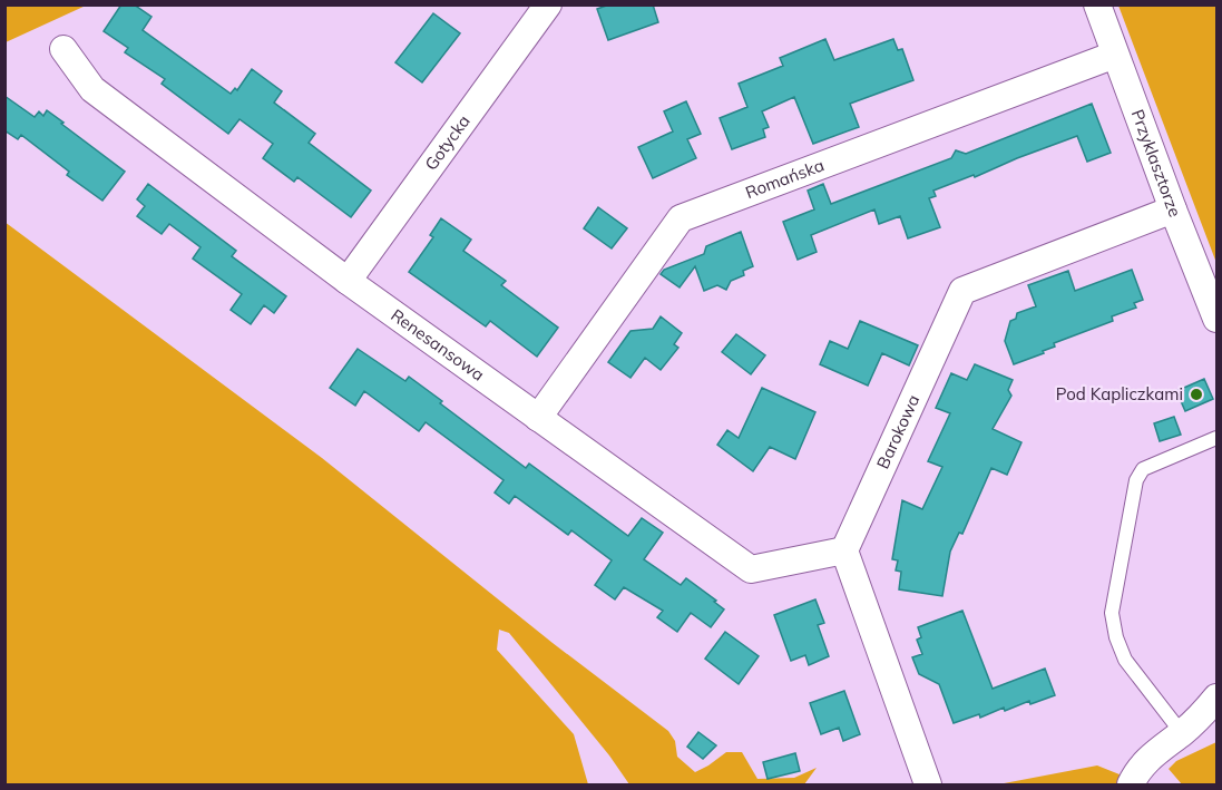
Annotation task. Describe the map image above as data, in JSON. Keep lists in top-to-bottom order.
{
  "streets": {
    "street": [
      "Gotycka",
      "Przyklasztorze",
      "Romańska",
      "Renesansowa",
      "Barokowa"
    ]
  },
  "crossings": [
    ["Gotycka", "Renesansowa"],
    ["Przyklasztorze", "Romańska"],
    ["Przyklasztorze", "Barokowa"],
    ["Romańska", "Renesansowa"],
    ["Renesansowa", "Barokowa"]
  ],
  "places": ["Pod Kapliczkami"]
}
